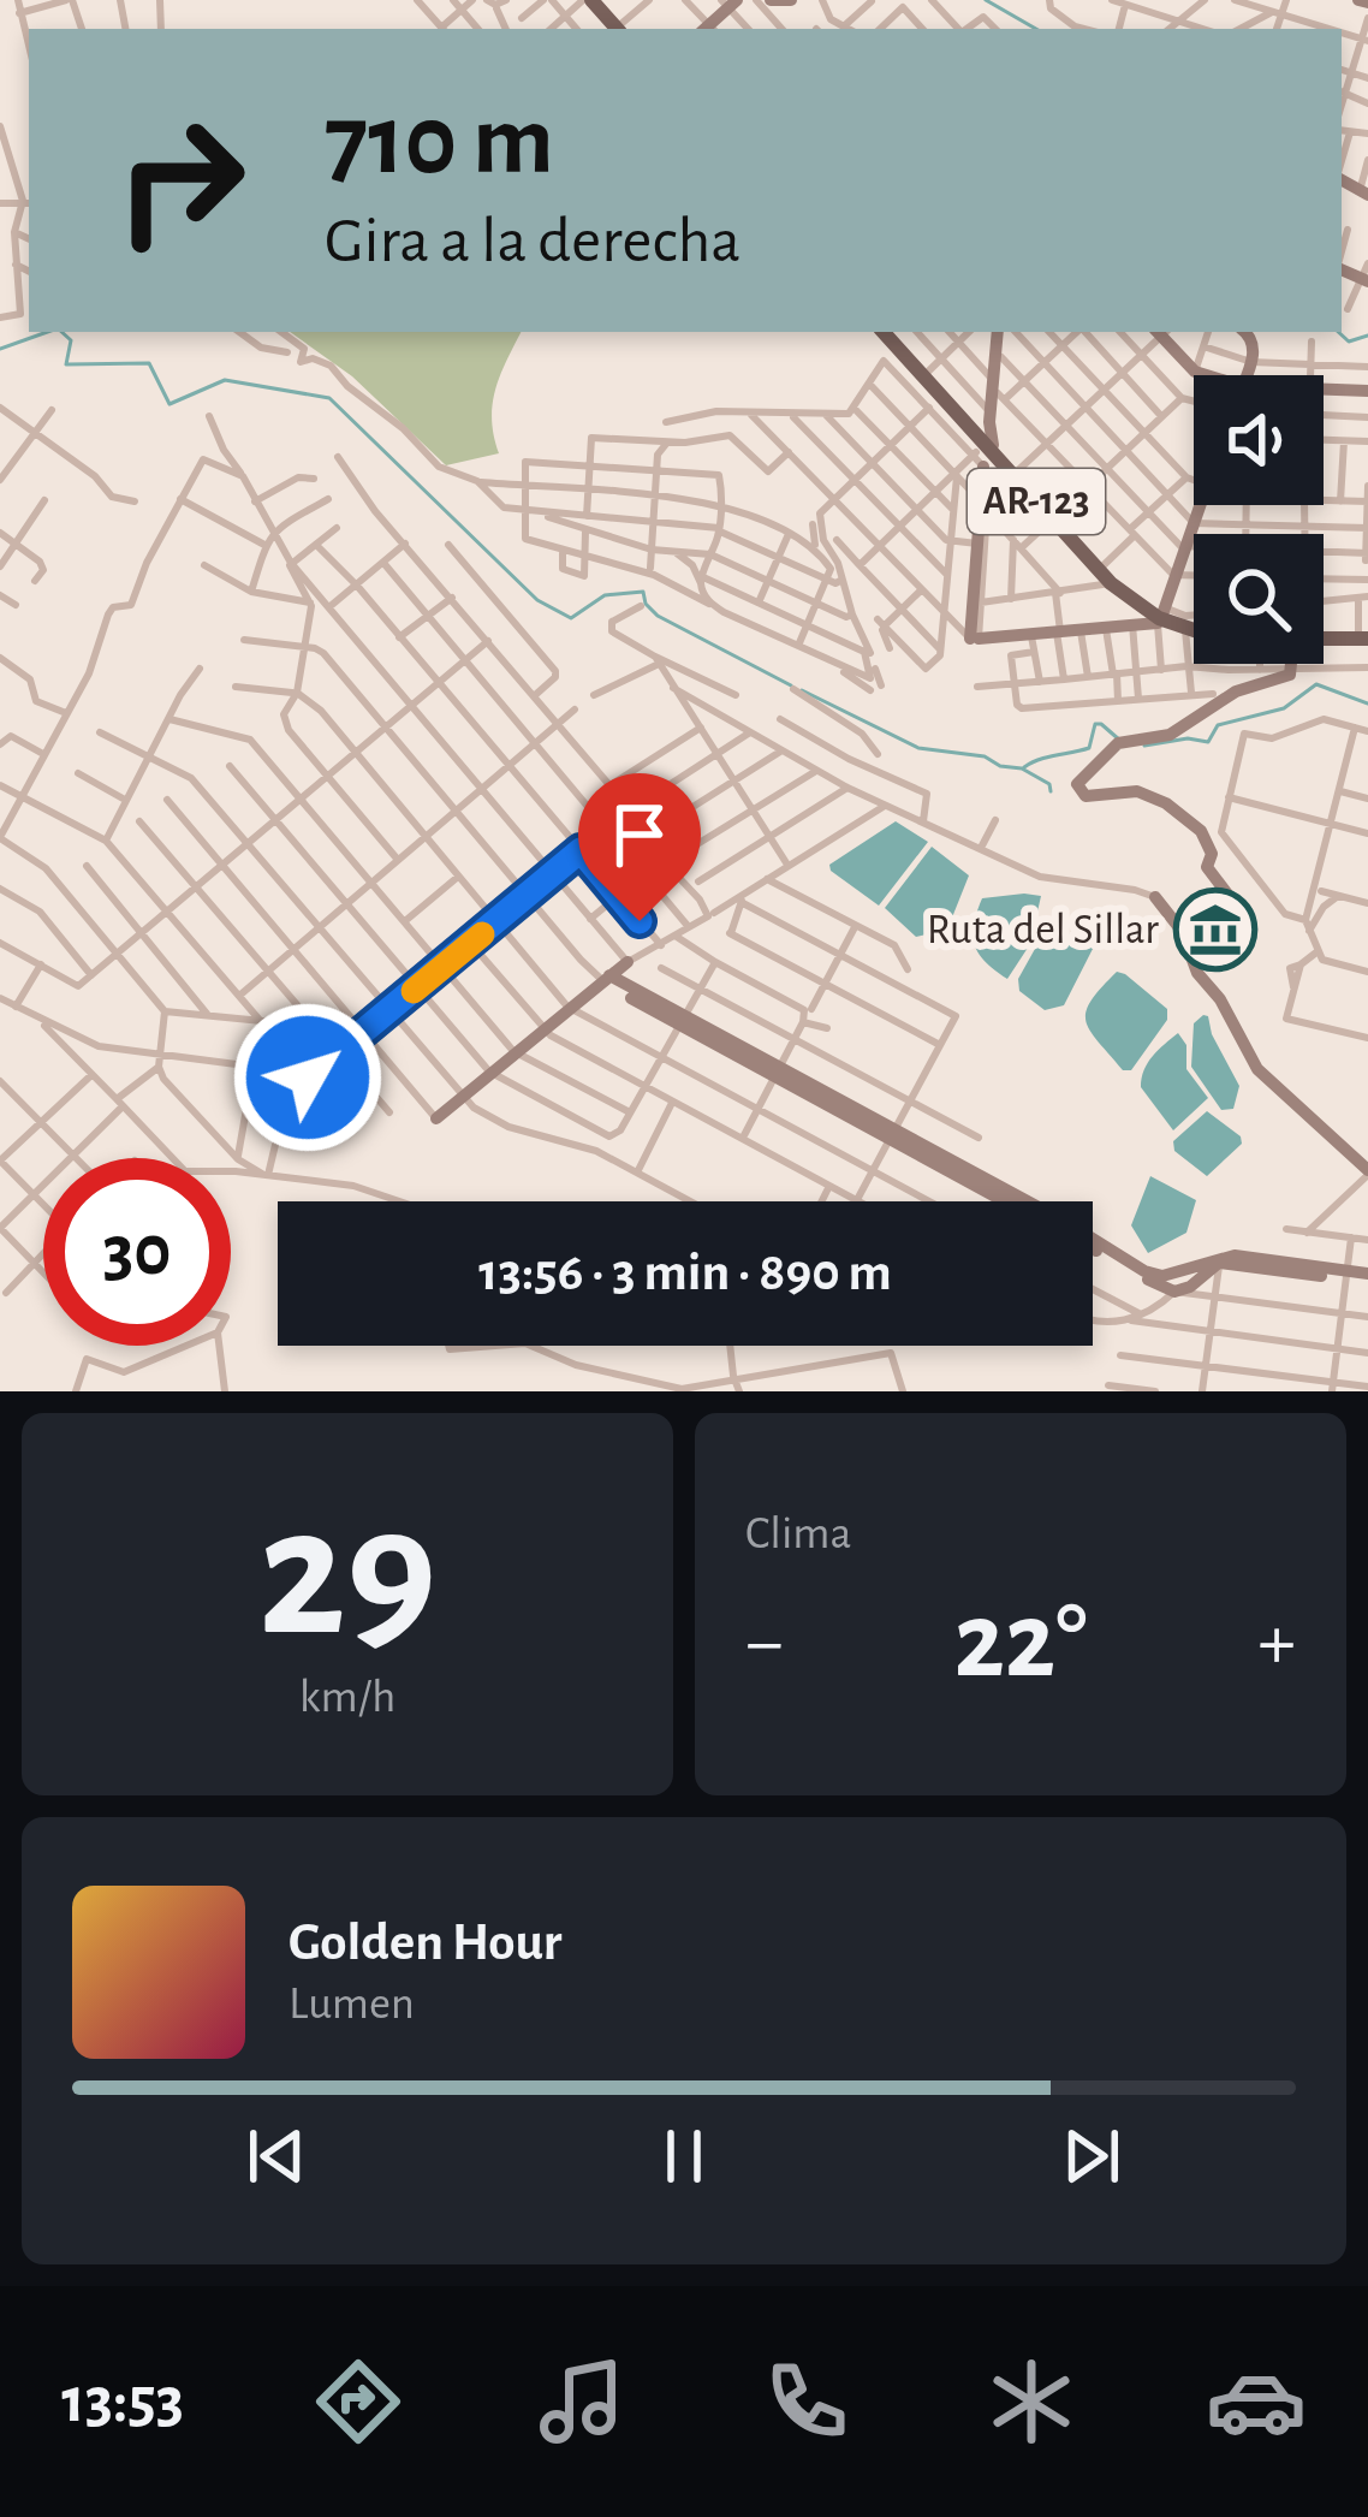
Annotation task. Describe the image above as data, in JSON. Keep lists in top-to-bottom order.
{
  "streets": {
    "main road": ["AR-123"]
  },
  "places": {
    "museum": ["Ruta del Sillar"]
  },
  "page": {
    "turn": ["710 m", "Gira a la derecha"],
    "limit": "30",
    "trip": "13:56 · 3 min · 890 m",
    "tile": [
      ["29", "km/h"],
      "Clima"
    ],
    "heat": ["−", "22°", "+"],
    "song": ["Golden Hour", "Lumen"],
    "tabs": "13:53"
  }
}
